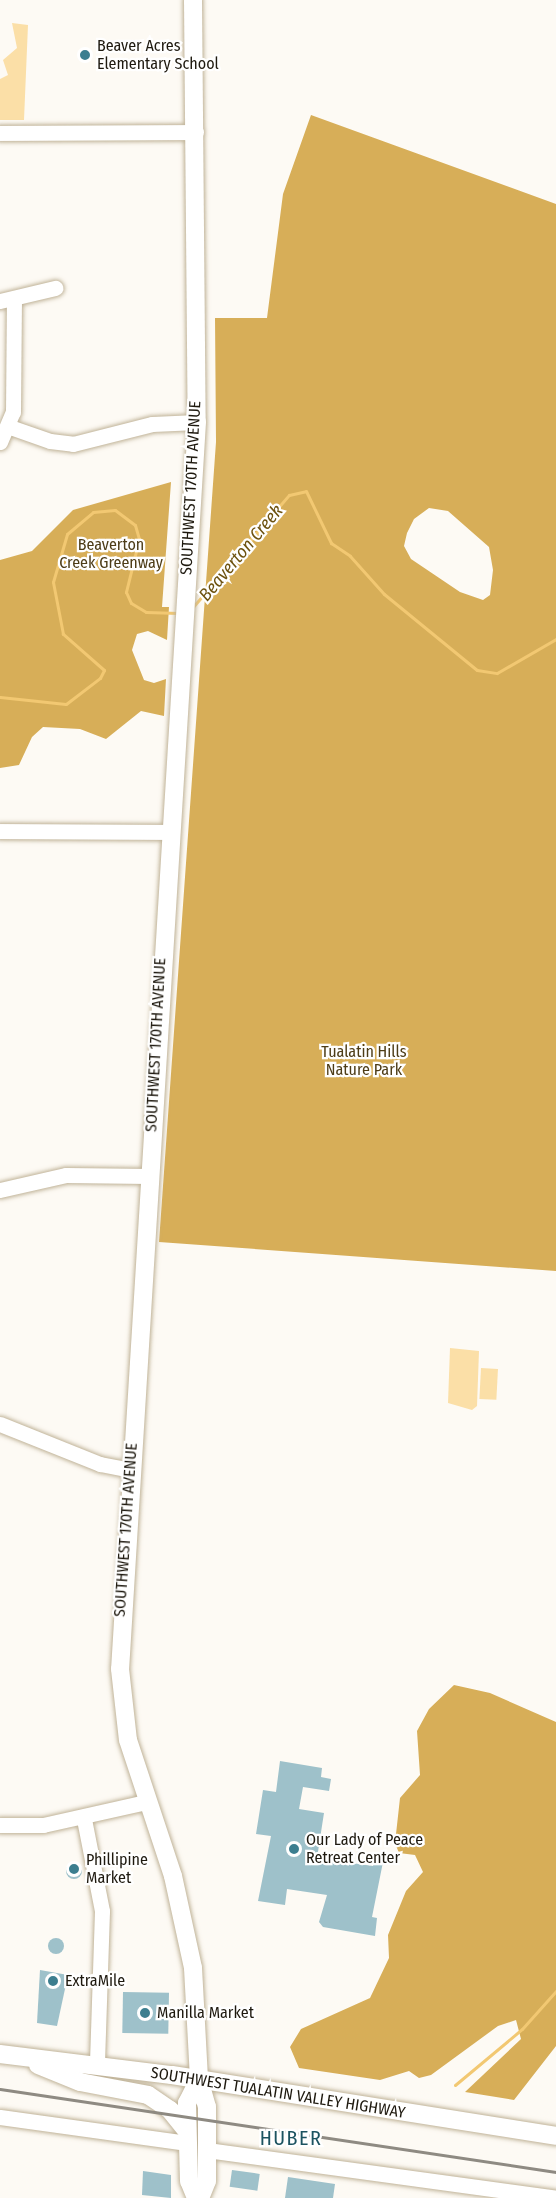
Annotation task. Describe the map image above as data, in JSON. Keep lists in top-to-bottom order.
{
  "streets": {
    "main road": ["SOUTHWEST 170TH AVENUE", "SOUTHWEST TUALATIN VALLEY HIGHWAY"]
  },
  "crossings": [
    ["SOUTHWEST 170TH AVENUE", "SOUTHWEST TUALATIN VALLEY HIGHWAY"]
  ],
  "districts": ["HUBER"],
  "water": ["Beaverton Creek"],
  "parks": ["Beaverton Creek Greenway", "Tualatin Hills Nature Park"],
  "places": [
    "Beaver Acres Elementary School",
    "Our Lady of Peace Retreat Center",
    "Phillipine Market",
    "ExtraMile",
    "Manilla Market"
  ]
}
